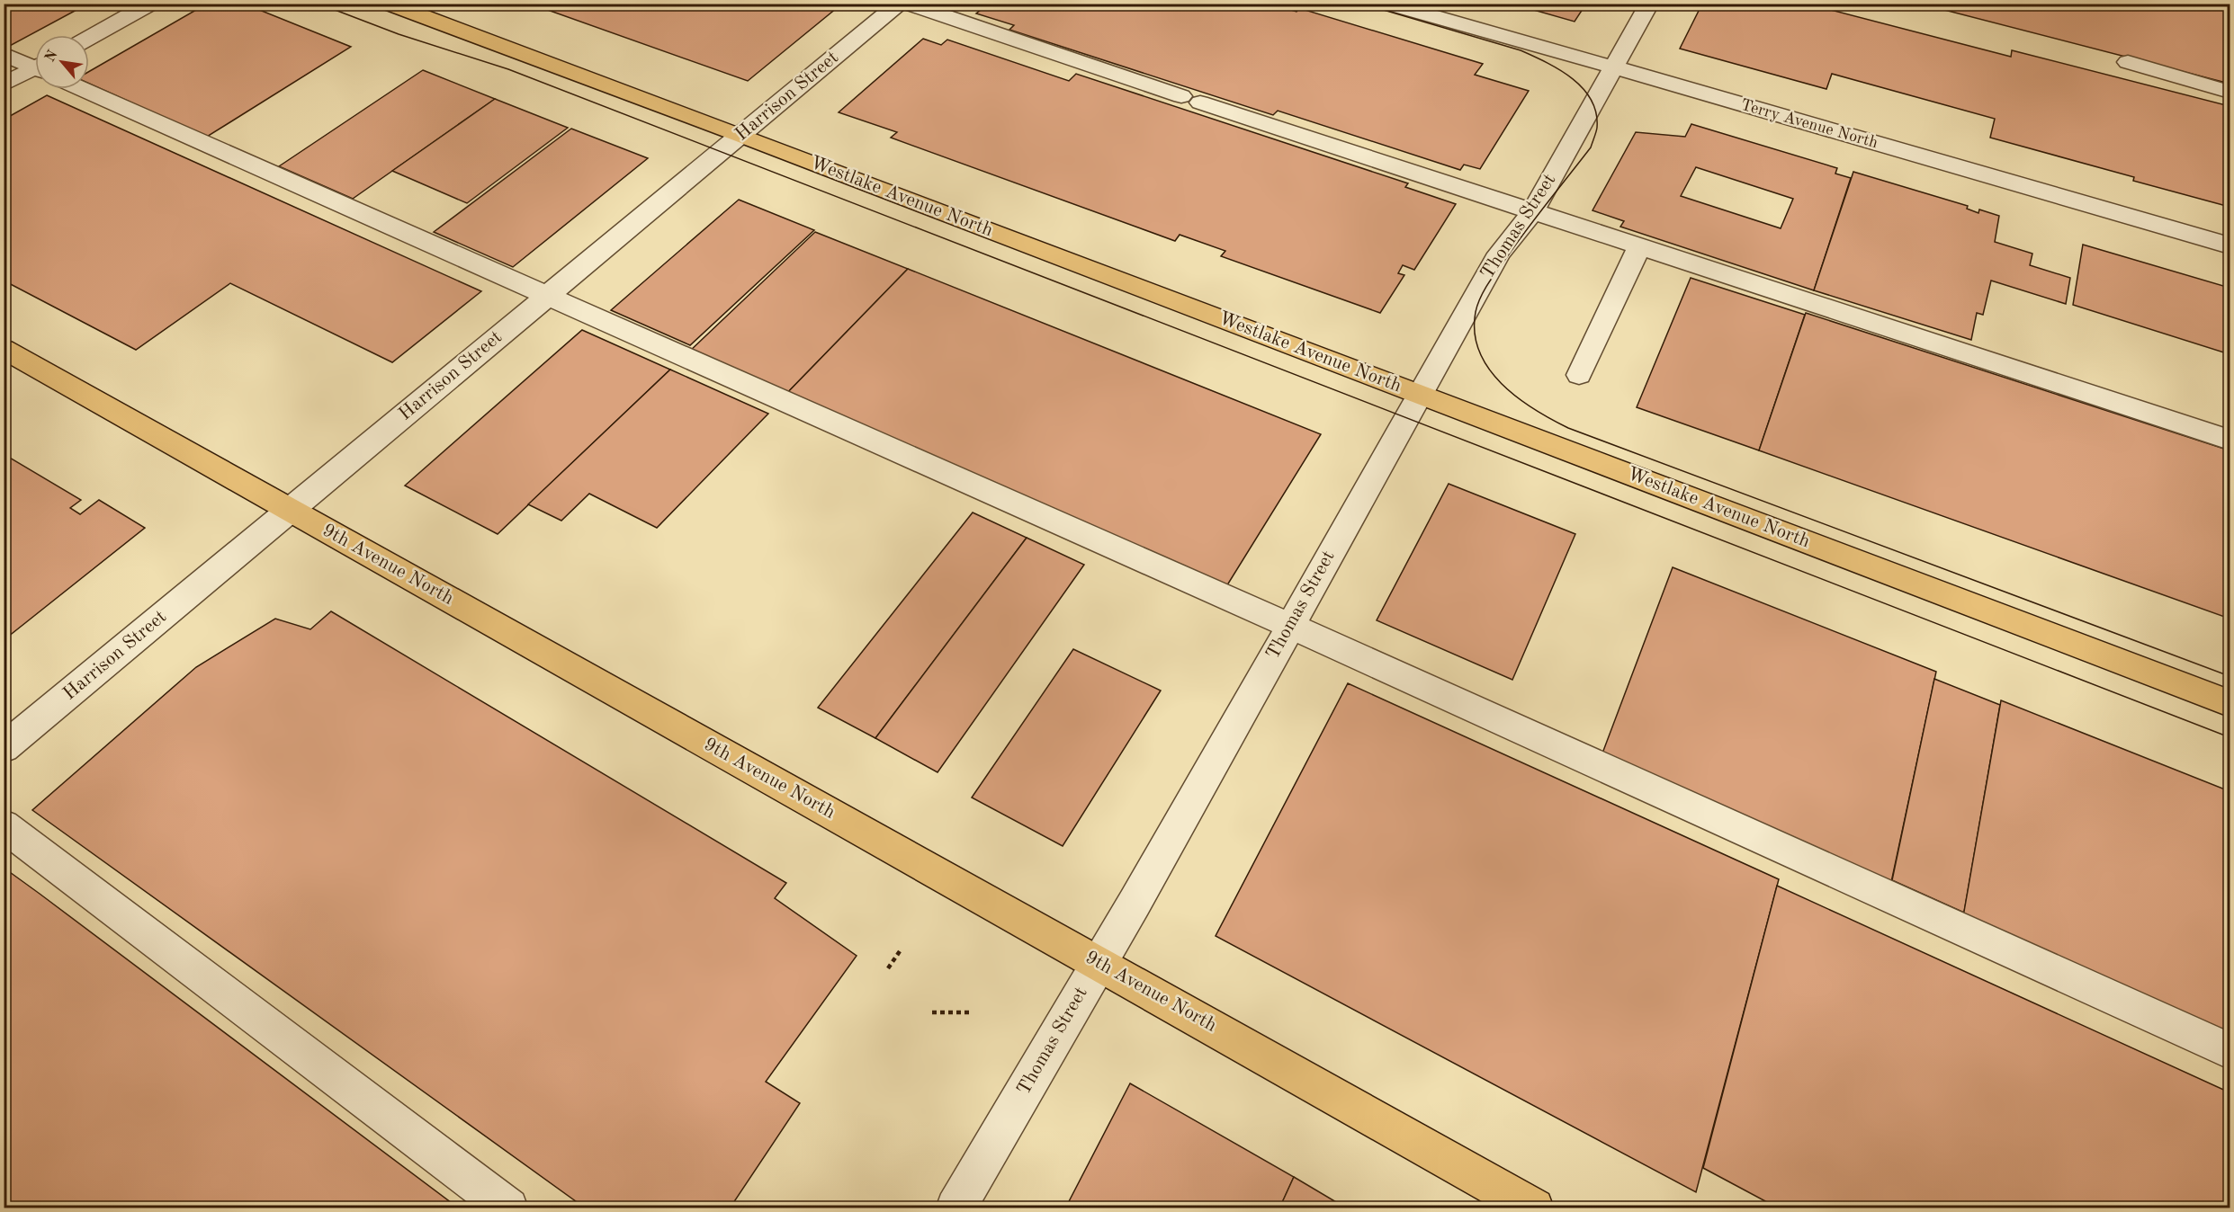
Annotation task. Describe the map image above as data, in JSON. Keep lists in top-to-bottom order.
{
  "streets": {
    "main road": ["Westlake Avenue North", "9th Avenue North"],
    "street": ["Harrison Street", "Terry Avenue North", "Thomas Street"]
  },
  "crossings": [
    ["Harrison Street", "Westlake Avenue North"],
    ["Harrison Street", "9th Avenue North"],
    ["Terry Avenue North", "Thomas Street"],
    ["Westlake Avenue North", "Thomas Street"],
    ["Thomas Street", "9th Avenue North"]
  ],
  "north": "top left"
}
